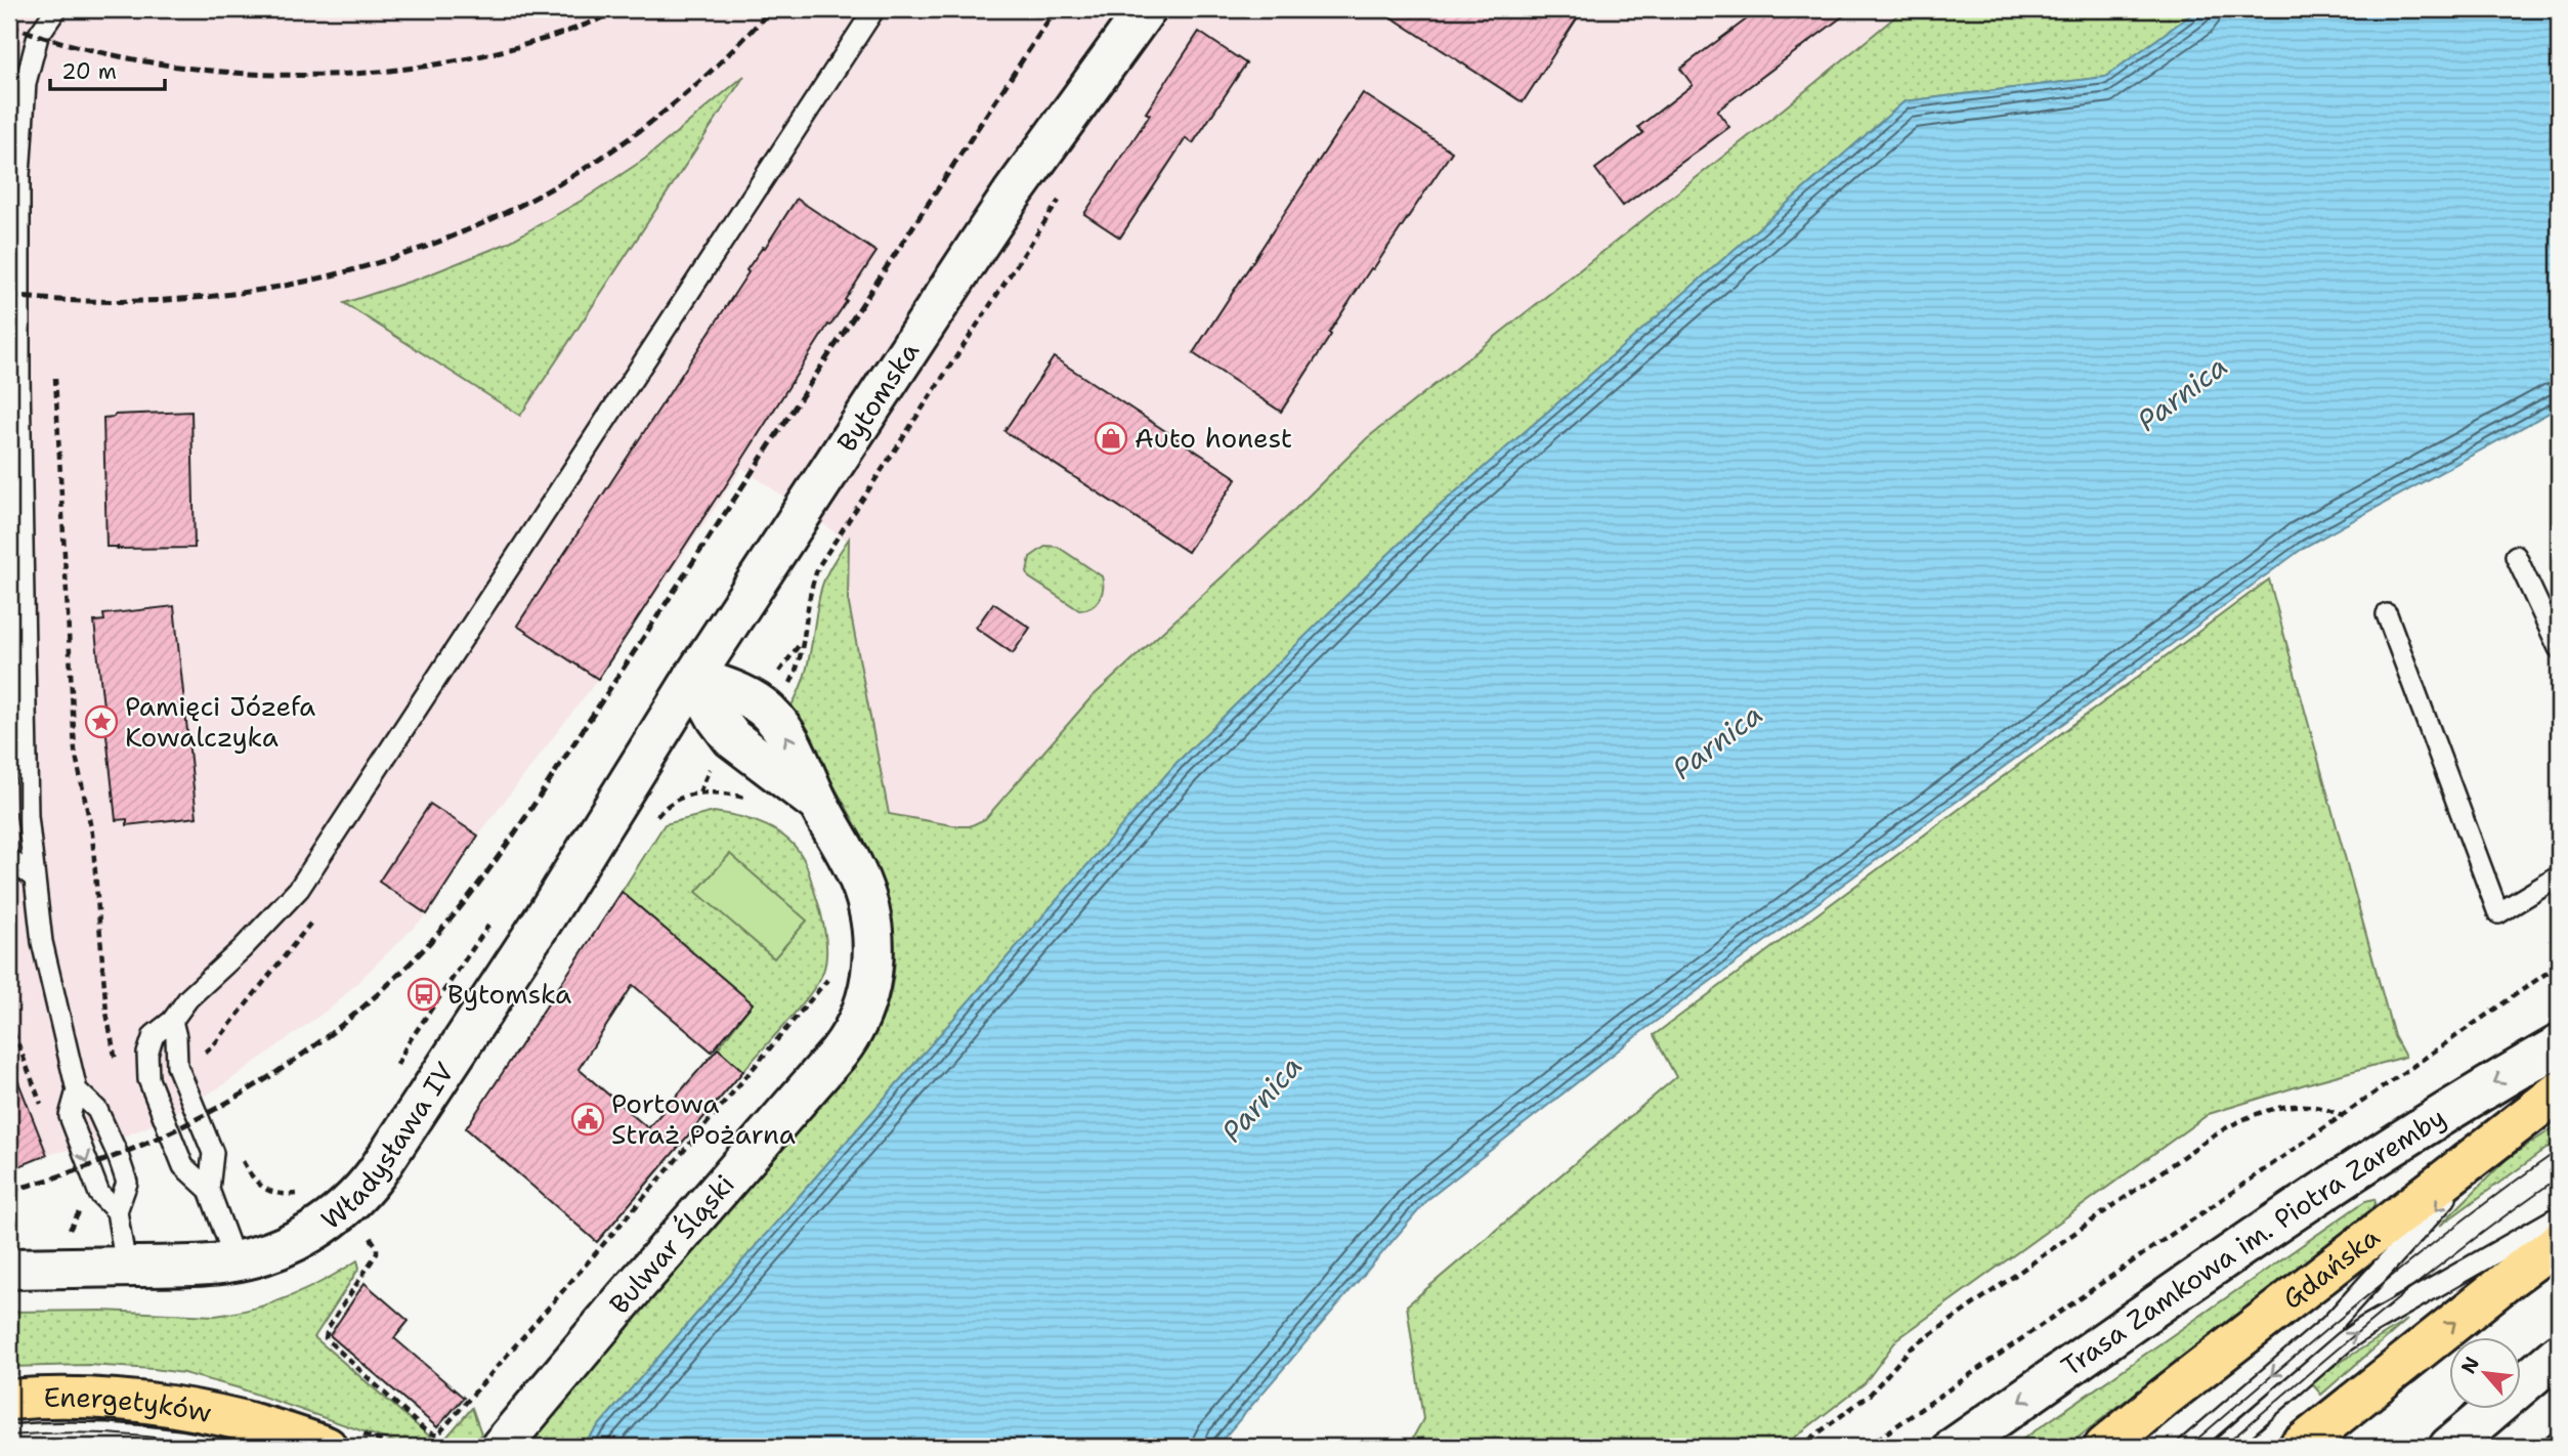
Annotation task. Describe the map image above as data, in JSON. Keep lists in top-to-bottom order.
{
  "streets": {
    "main road": ["Gdańska", "Energetyków"],
    "street": [
      "Bytomska",
      "Władysława IV",
      "Trasa Zamkowa im. Piotra Zaremby",
      "Bulwar Śląski"
    ]
  },
  "crossings": [
    ["Bytomska", "Władysława IV"],
    ["Bytomska", "Bulwar Śląski"]
  ],
  "one_way": ["Trasa Zamkowa im. Piotra Zaremby"],
  "water": ["Parnica"],
  "places": {
    "shop": ["Auto honest"],
    "place": ["Pamięci Józefa Kowalczyka"],
    "bus stop": ["Bytomska"],
    "public building": ["Portowa Straż Pożarna"]
  },
  "scale_bar": "20 m",
  "north": "top left"
}
